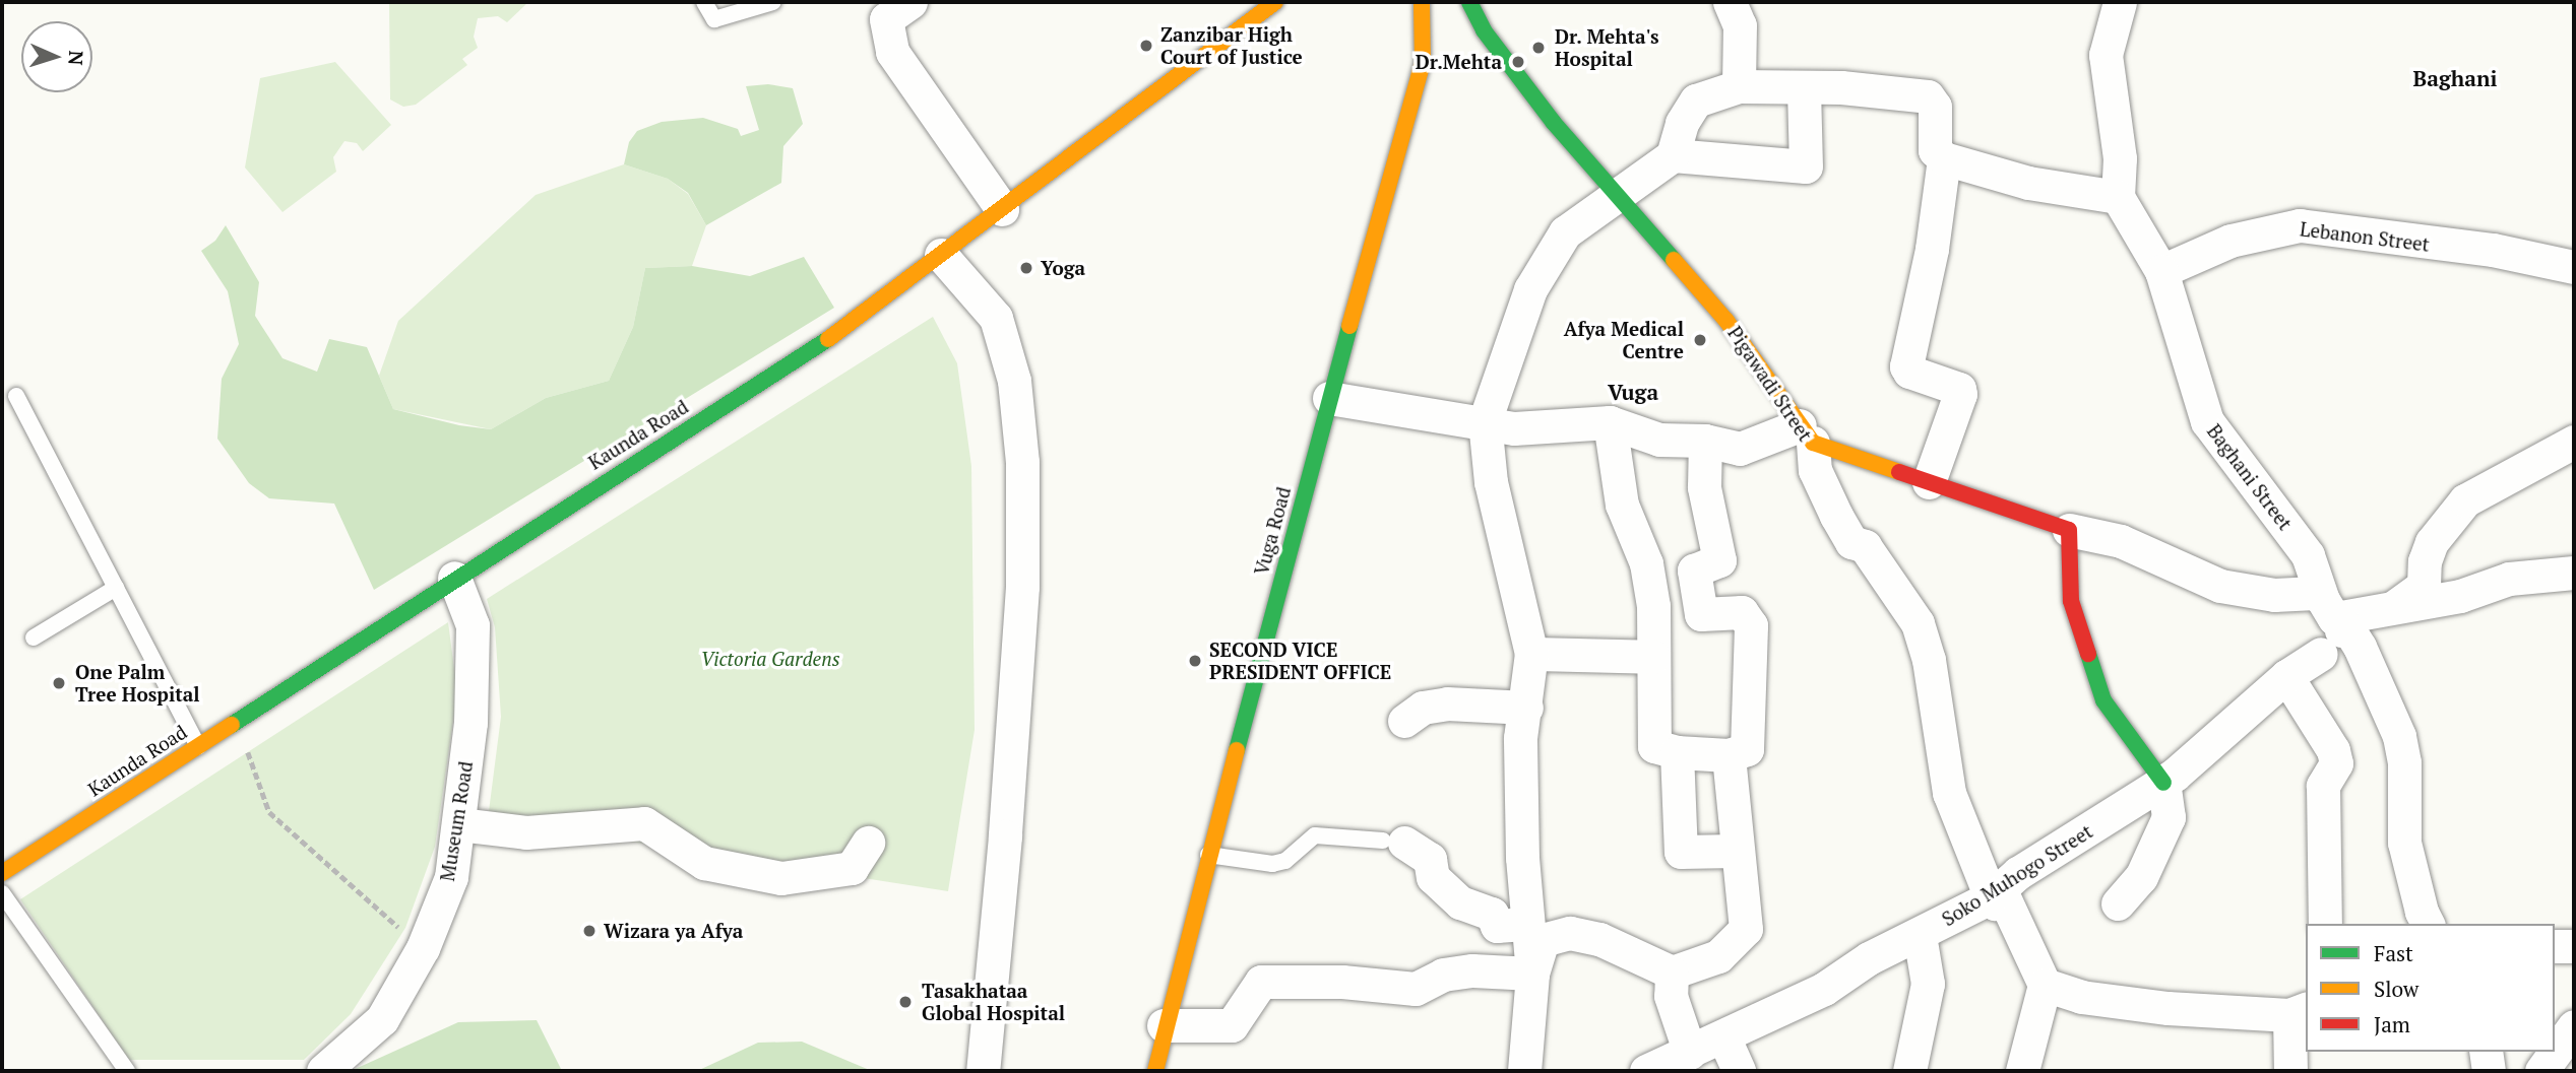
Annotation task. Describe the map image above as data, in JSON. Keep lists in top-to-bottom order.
{
  "streets": {
    "street": [
      "Lebanon Street",
      "Pigawadi Street",
      "Kaunda Road",
      "Baghani Street",
      "Vuga Road",
      "Museum Road",
      "Soko Muhogo Street"
    ]
  },
  "crossings": [
    ["Lebanon Street", "Baghani Street"],
    ["Pigawadi Street", "Soko Muhogo Street"],
    ["Kaunda Road", "Museum Road"],
    ["Baghani Street", "Soko Muhogo Street"]
  ],
  "districts": ["Baghani", "Vuga"],
  "parks": ["Victoria Gardens"],
  "places": [
    "Zanzibar High Court of Justice",
    "Dr. Mehta's Hospital",
    "Dr.Mehta",
    "Yoga",
    "Afya Medical Centre",
    "SECOND VICE PRESIDENT OFFICE",
    "One Palm Tree Hospital",
    "Wizara ya Afya",
    "Tasakhataa Global Hospital"
  ],
  "legend": ["Fast", "Slow", "Jam"],
  "north": "right"
}
